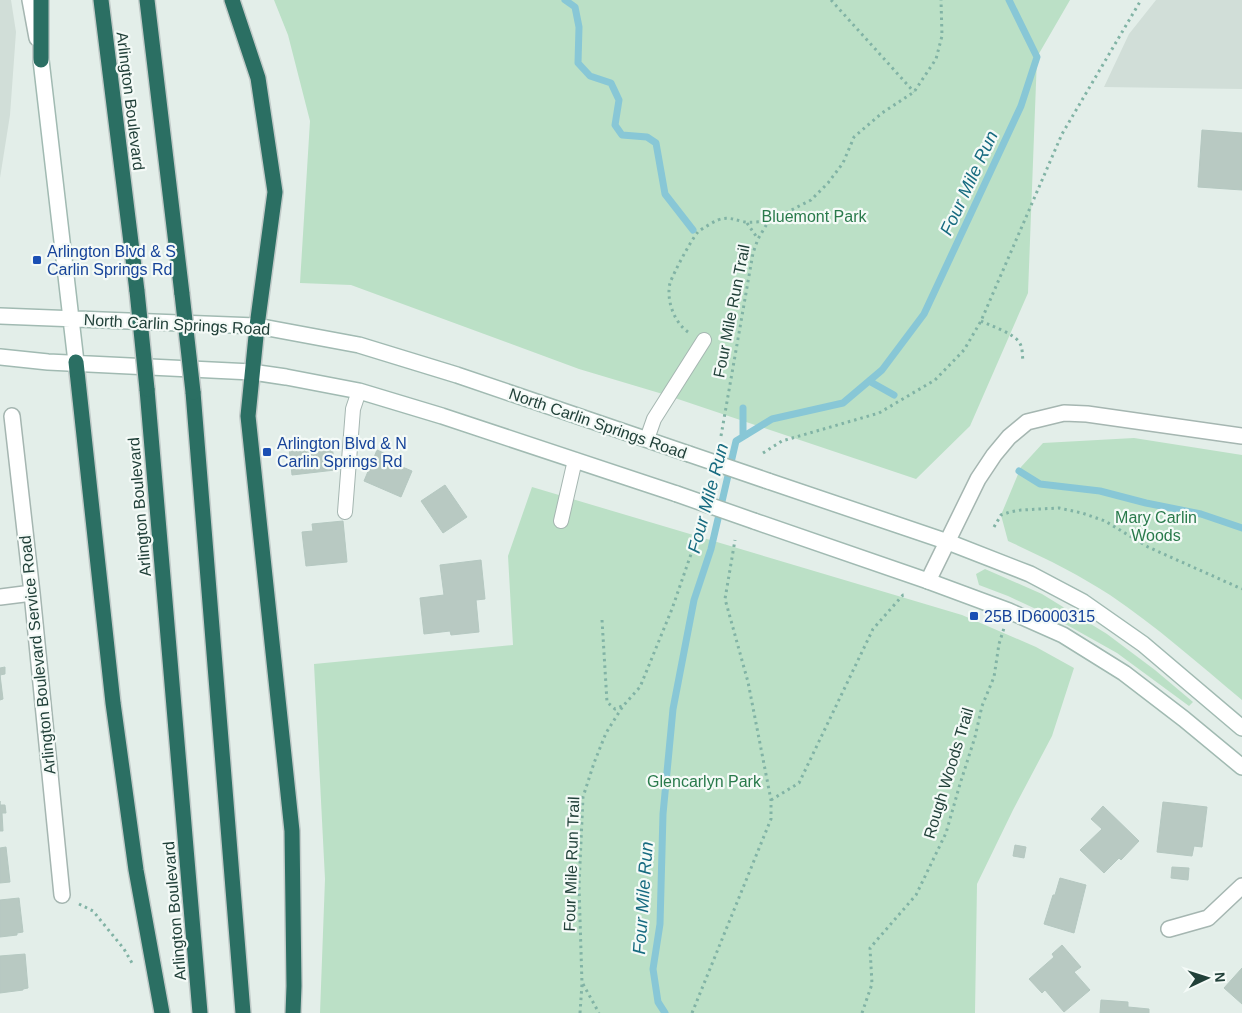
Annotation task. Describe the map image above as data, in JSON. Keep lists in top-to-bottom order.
{
  "streets": {
    "highway": ["Arlington Boulevard"],
    "main road": ["North Carlin Springs Road", "Arlington Boulevard Service Road"],
    "path": ["Four Mile Run Trail", "Rough Woods Trail"]
  },
  "water": ["Four Mile Run"],
  "parks": ["Bluemont Park", "Mary Carlin Woods", "Glencarlyn Park"],
  "places": {
    "transit": ["Arlington Blvd & S Carlin Springs Rd", "Arlington Blvd & N Carlin Springs Rd", "25B ID6000315"]
  },
  "north": "right"
}
